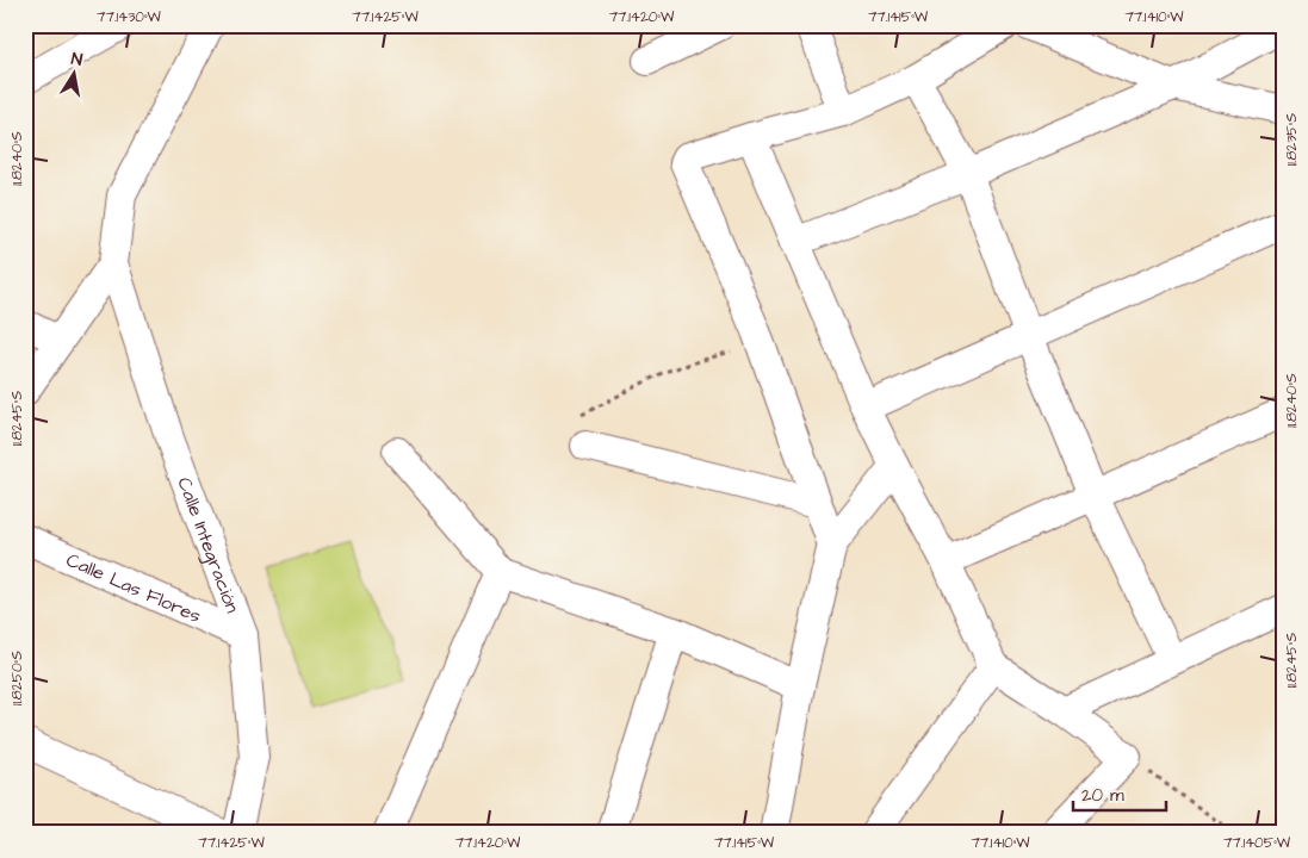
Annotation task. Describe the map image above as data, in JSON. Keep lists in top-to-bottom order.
{
  "streets": {
    "street": ["Calle Integración", "Calle Las Flores"]
  },
  "crossings": [
    ["Calle Integración", "Calle Las Flores"]
  ],
  "scale_bar": "20 m",
  "north": "top",
  "coordinates": [
    "77.1430°W",
    "77.1425°W",
    "77.1420°W",
    "77.1415°W",
    "77.1410°W",
    "11.8235°S",
    "11.8240°S",
    "11.8245°S",
    "11.8250°S",
    "77.1405°W"
  ]
}
